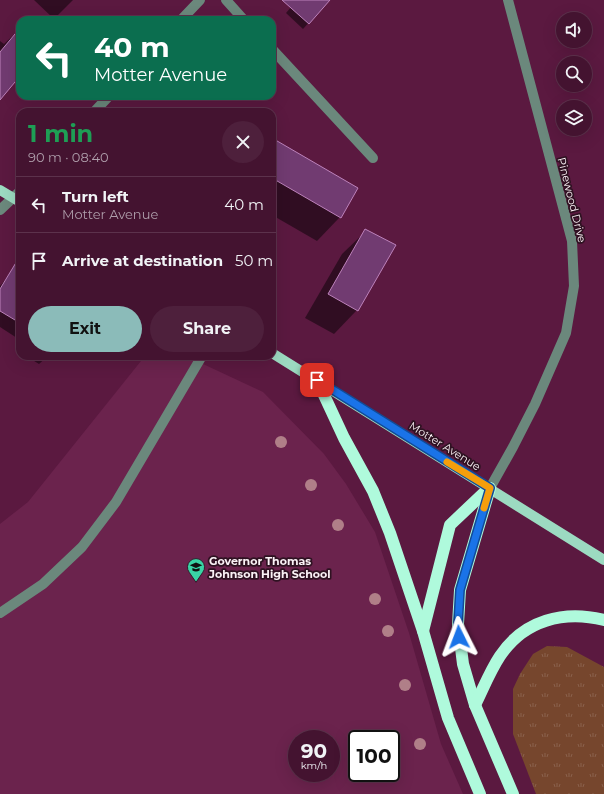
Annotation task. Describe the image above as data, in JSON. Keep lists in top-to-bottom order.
{
  "streets": {
    "main road": ["Motter Avenue"],
    "street": ["Pinewood Drive"]
  },
  "crossings": [
    ["Pinewood Drive", "Motter Avenue"]
  ],
  "places": {
    "school or university": ["Governor Thomas Johnson High School"]
  },
  "page": {
    "turn": ["40 m", "Motter Avenue"],
    "heading": ["1 min", "90 m · 08:40"],
    "list": [
      {
        "name": "Turn left",
        "note": "Motter Avenue",
        "value": "40 m"
      },
      {
        "name": "Arrive at destination",
        "value": "50 m"
      }
    ],
    "buttons": ["Exit", "Share"],
    "speed": "90 km/h",
    "limit": "100"
  }
}
